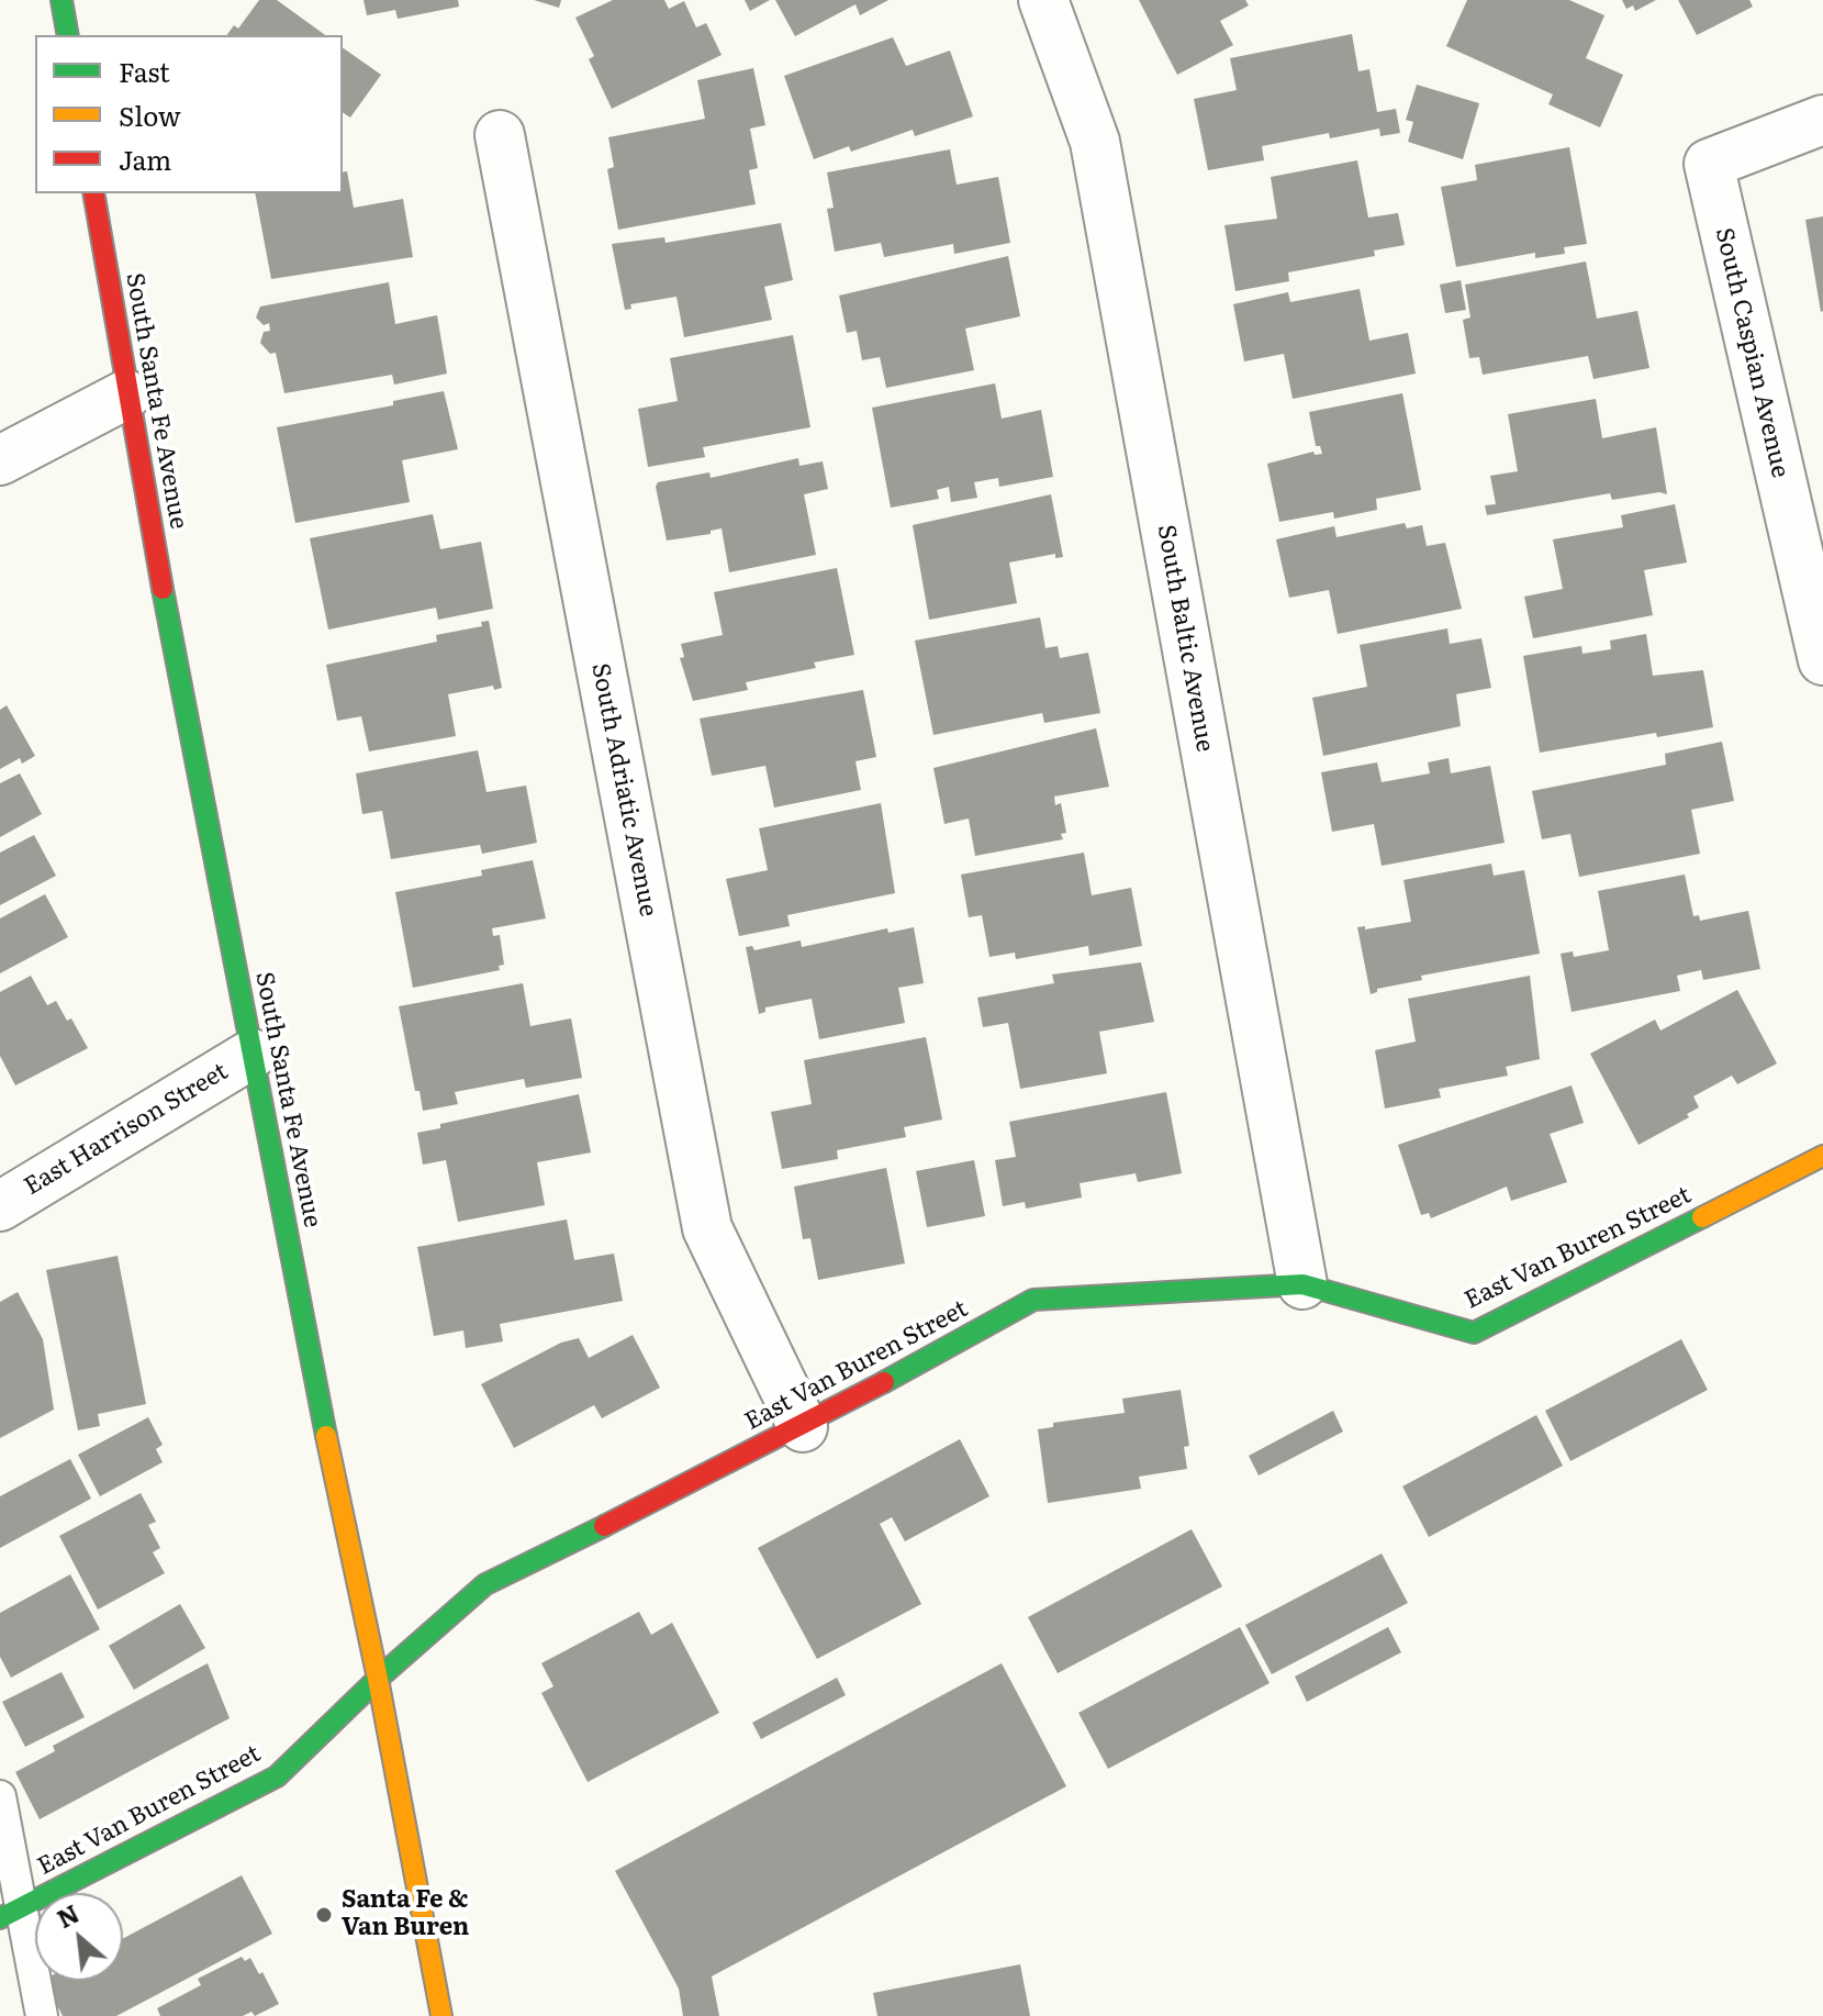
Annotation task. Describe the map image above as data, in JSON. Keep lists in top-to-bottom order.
{
  "streets": {
    "street": [
      "South Caspian Avenue",
      "South Santa Fe Avenue",
      "South Baltic Avenue",
      "South Adriatic Avenue",
      "East Harrison Street",
      "East Van Buren Street"
    ]
  },
  "crossings": [
    ["South Santa Fe Avenue", "East Harrison Street"],
    ["South Santa Fe Avenue", "East Van Buren Street"],
    ["South Baltic Avenue", "East Van Buren Street"],
    ["South Adriatic Avenue", "East Van Buren Street"]
  ],
  "places": ["Santa Fe & Van Buren"],
  "legend": ["Fast", "Slow", "Jam"],
  "north": "top left"
}
